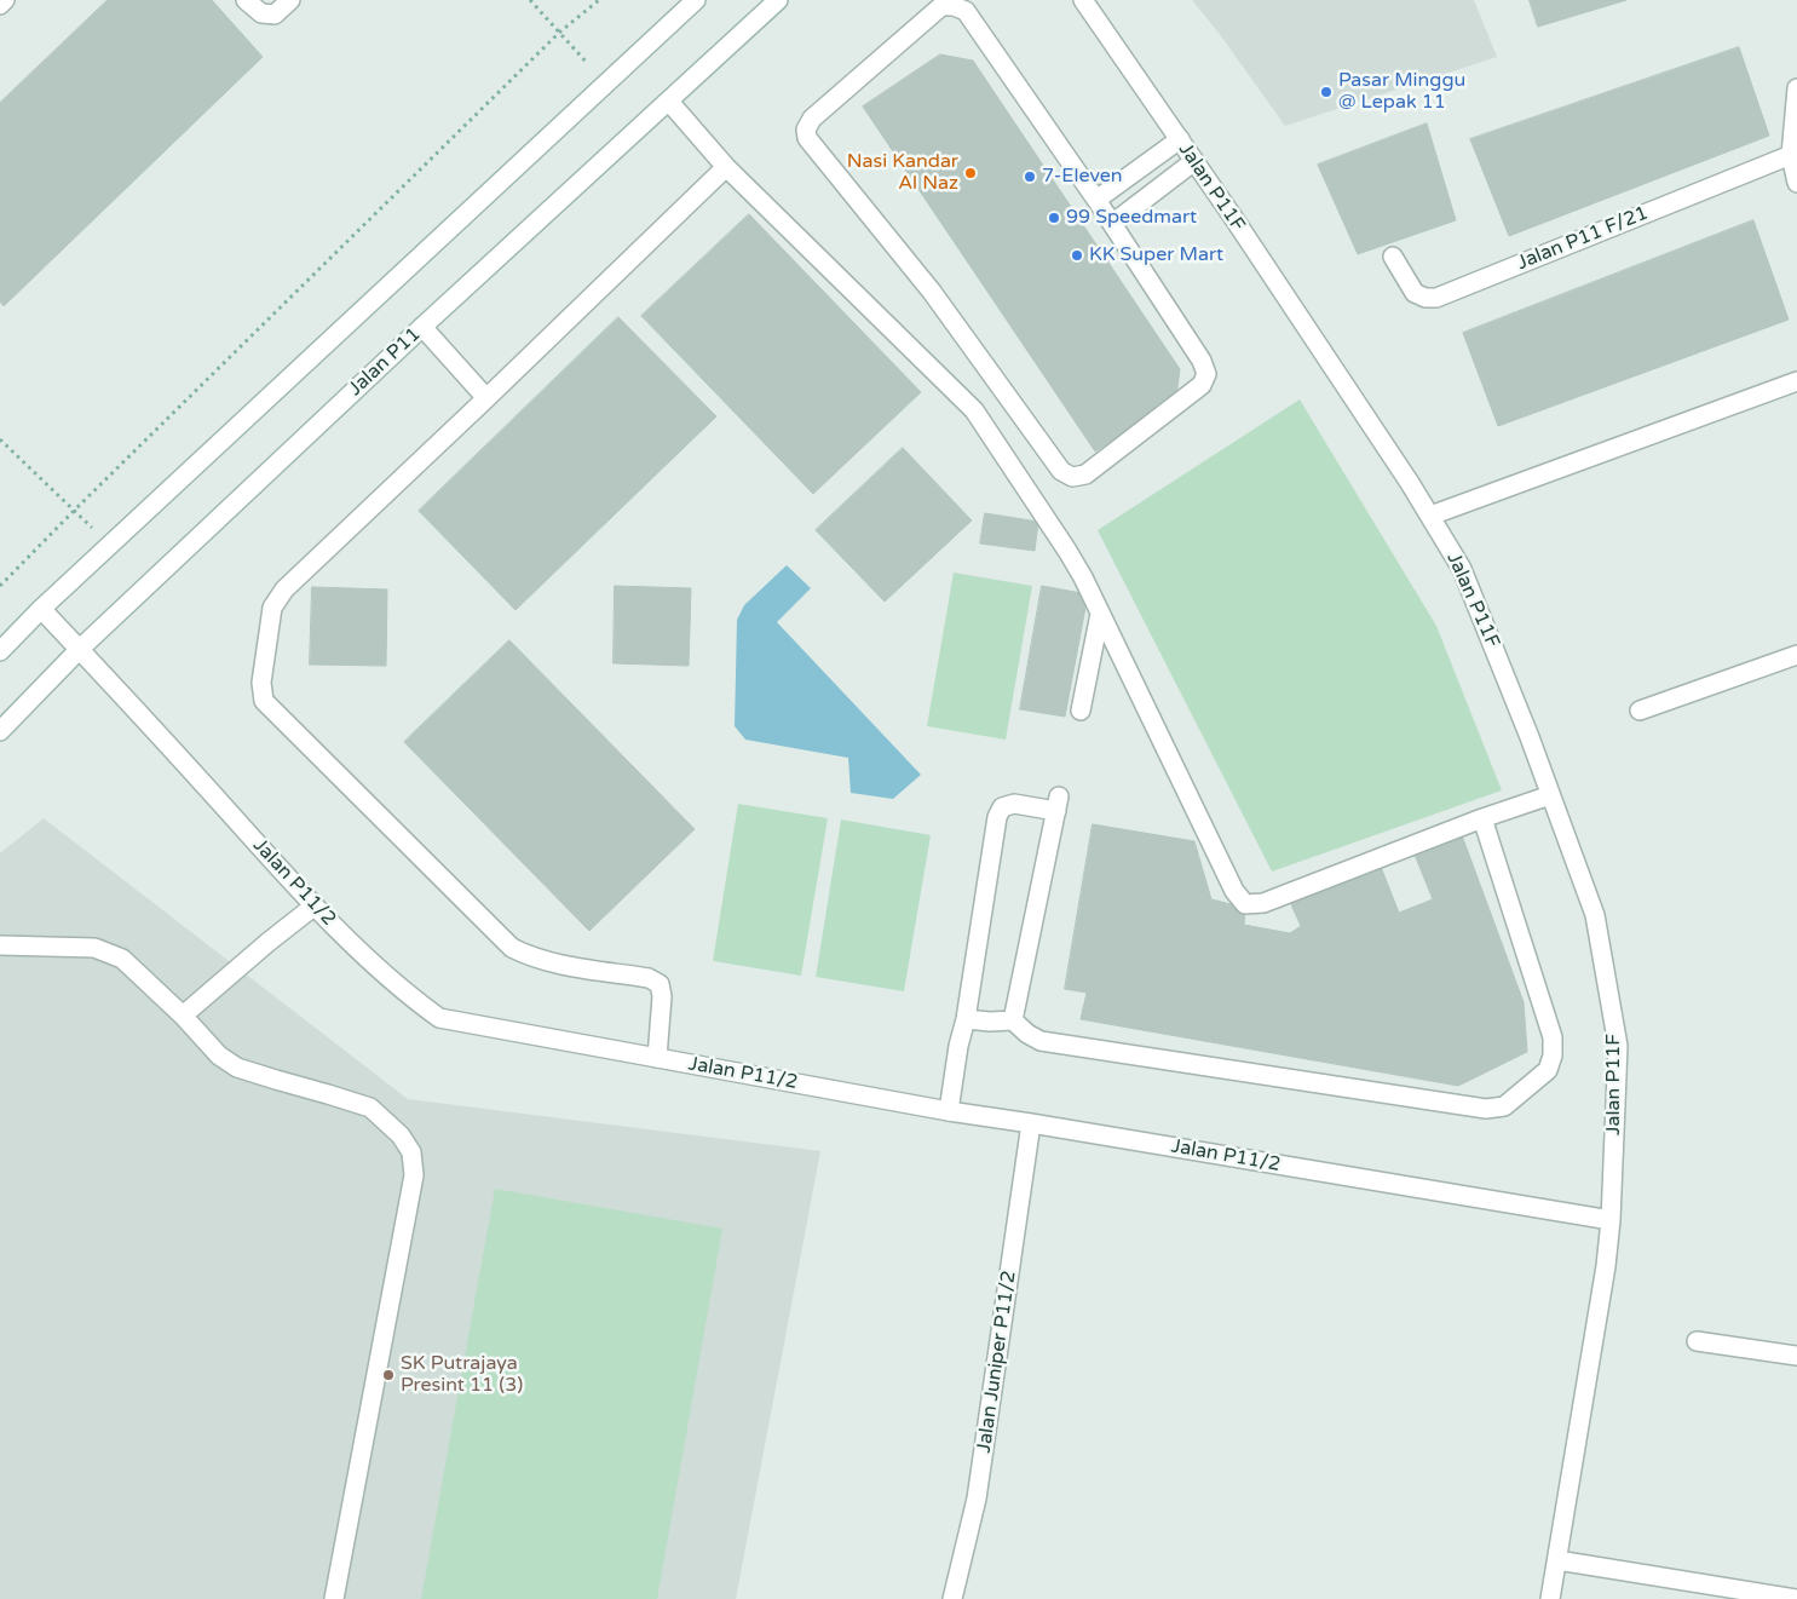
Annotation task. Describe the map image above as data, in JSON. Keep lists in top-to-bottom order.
{
  "streets": {
    "street": [
      "Jalan P11F",
      "Jalan P11 F/21",
      "Jalan P11",
      "Jalan P11/2",
      "Jalan Juniper P11/2"
    ]
  },
  "crossings": [
    ["Jalan P11F", "Jalan P11/2"],
    ["Jalan P11", "Jalan P11/2"],
    ["Jalan P11/2", "Jalan Juniper P11/2"]
  ],
  "places": [
    "Pasar Minggu @ Lepak 11",
    "Nasi Kandar Al Naz",
    "7-Eleven",
    "99 Speedmart",
    "KK Super Mart",
    "SK Putrajaya Presint 11 (3)"
  ]
}
